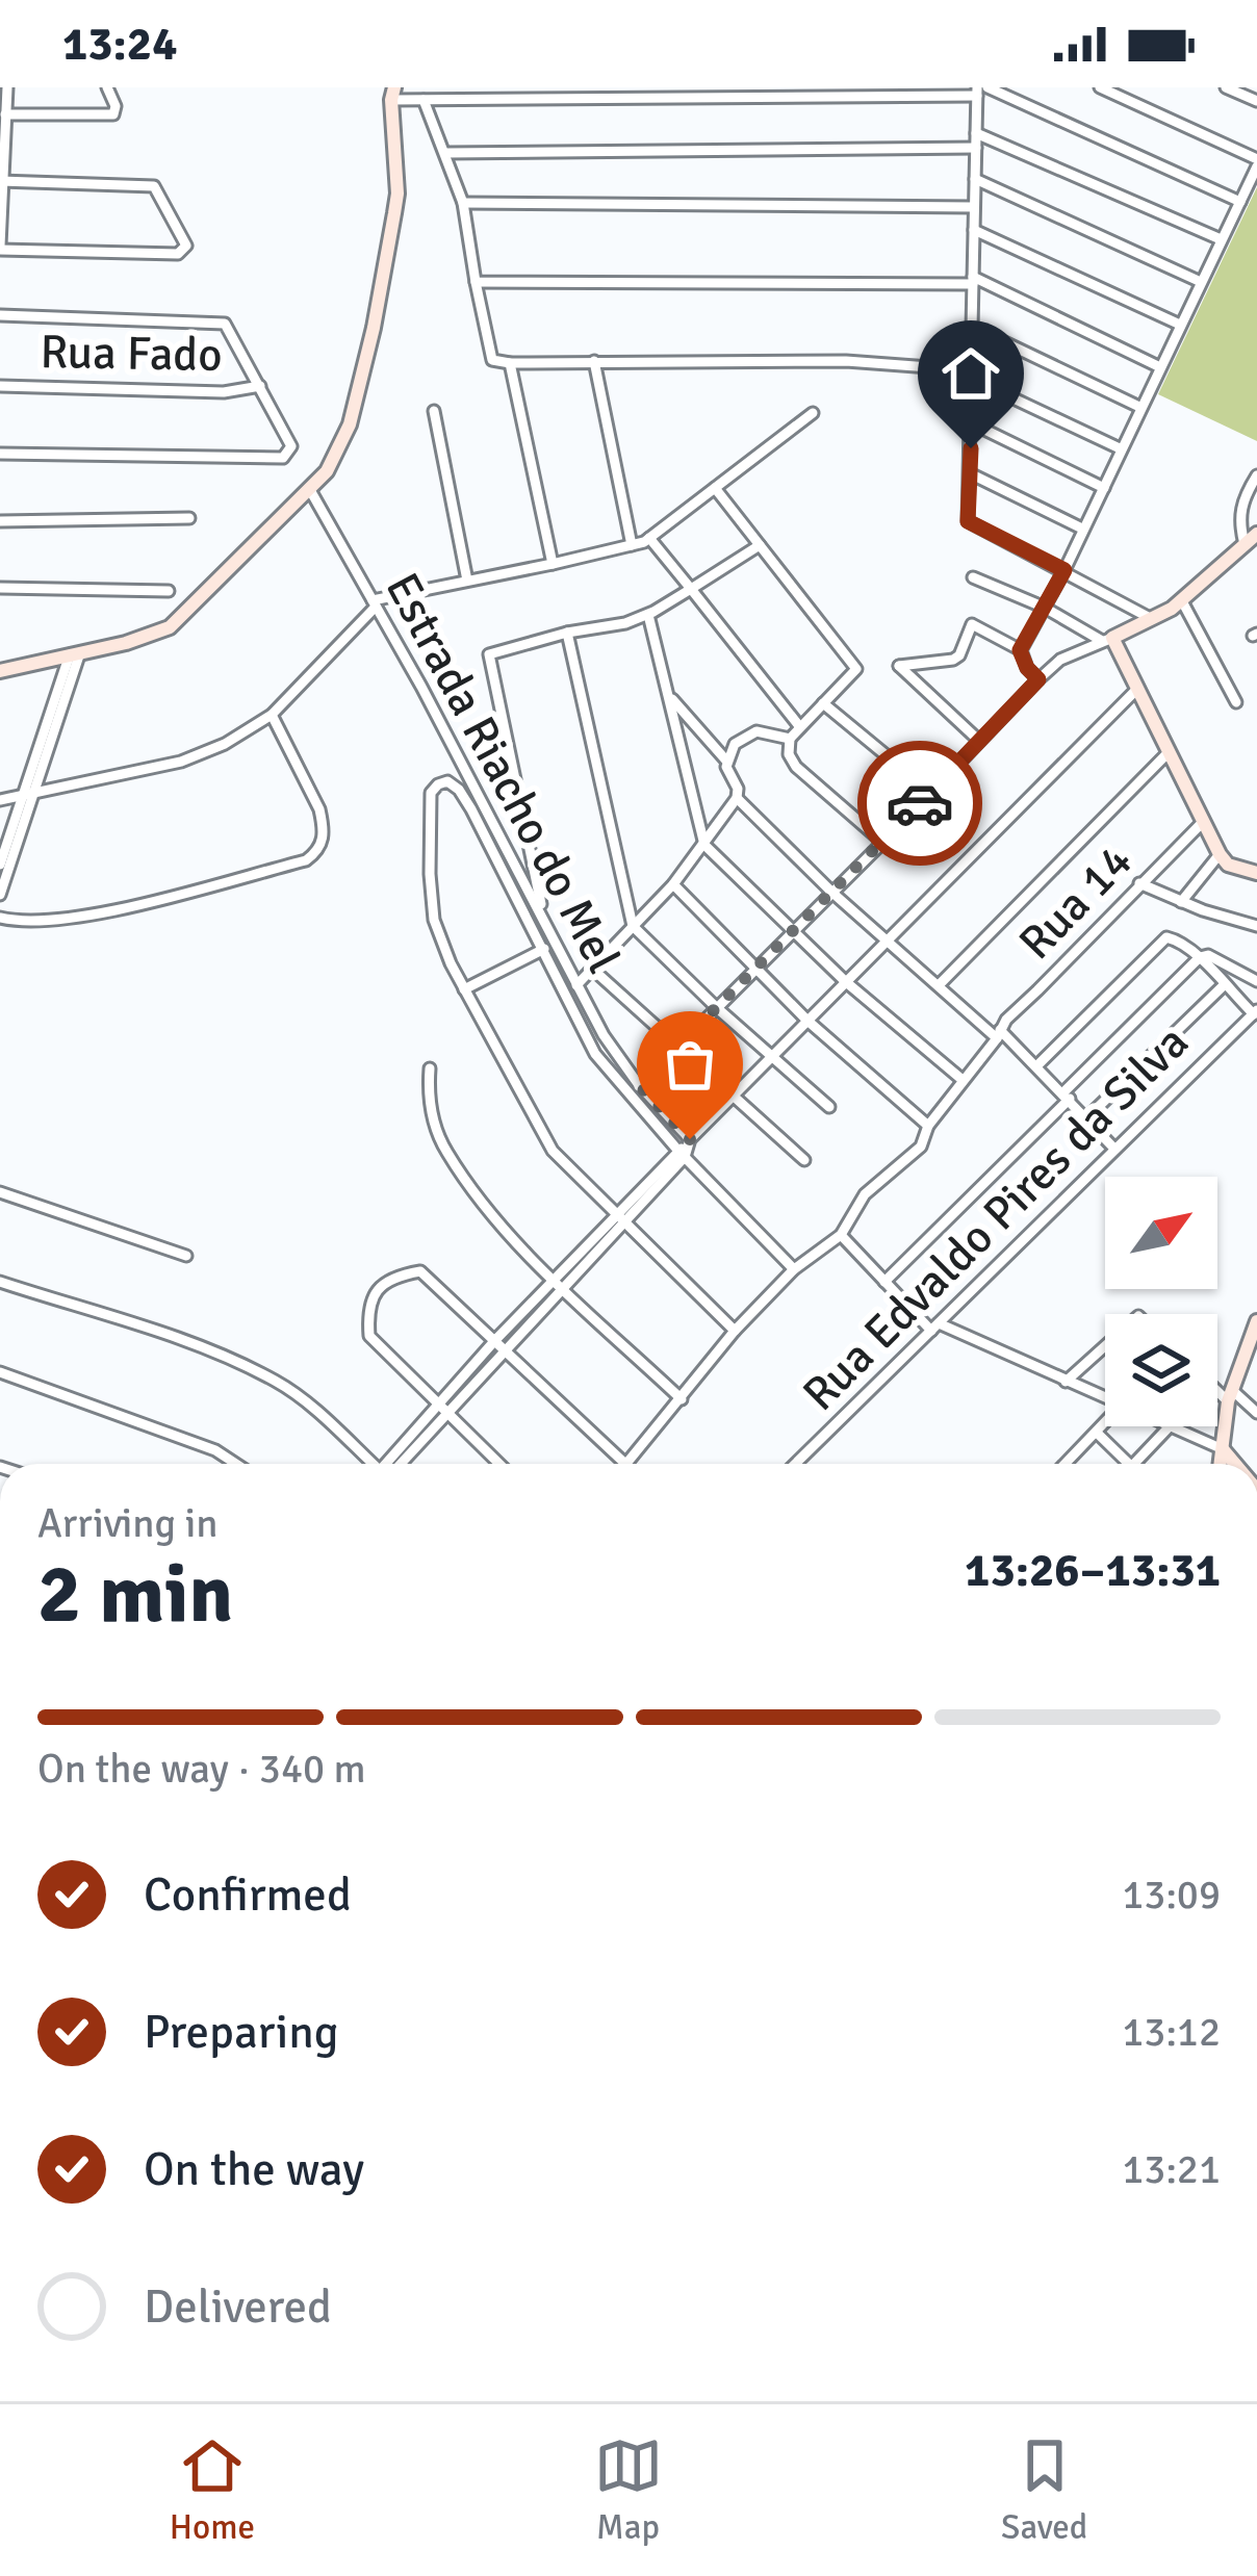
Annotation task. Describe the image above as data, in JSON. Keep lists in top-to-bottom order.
{
  "streets": {
    "street": [
      "Rua Fado",
      "Estrada Riacho do Mel",
      "Rua 14",
      "Rua Edvaldo Pires da Silva"
    ]
  },
  "crossings": [
    ["Estrada Riacho do Mel", "Rua 14"]
  ],
  "north": "top right",
  "page": {
    "status": "13:24",
    "heading": ["2 min", "Arriving in", "13:26–13:31"],
    "bar": "On the way · 340 m",
    "list": [
      ["Confirmed", "13:09"],
      ["Preparing", "13:12"],
      ["On the way", "13:21"],
      "Delivered"
    ],
    "tabs": ["Home", "Map", "Saved"]
  }
}
